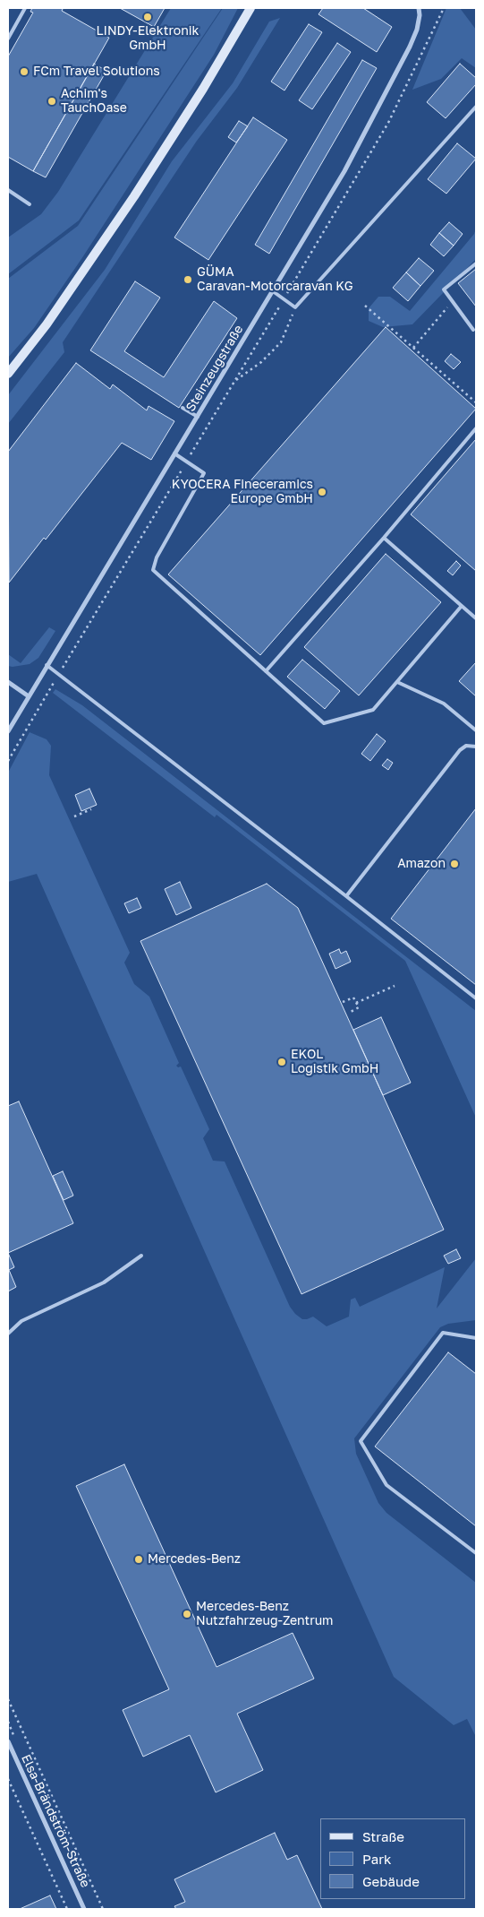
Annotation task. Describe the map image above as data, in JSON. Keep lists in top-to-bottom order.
{
  "streets": {
    "street": ["Steinzeugstraße", "Elsa-Brändström-Straße"]
  },
  "places": [
    "LINDY-Elektronik GmbH",
    "FCm Travel Solutions",
    "Achim's TauchOase",
    "GÜMA Caravan-Motorcaravan KG",
    "KYOCERA Fineceramics Europe GmbH",
    "Amazon",
    "EKOL Logistik GmbH",
    "Mercedes-Benz",
    "Mercedes-Benz Nutzfahrzeug-Zentrum"
  ],
  "legend": ["Straße", "Park", "Gebäude"]
}
